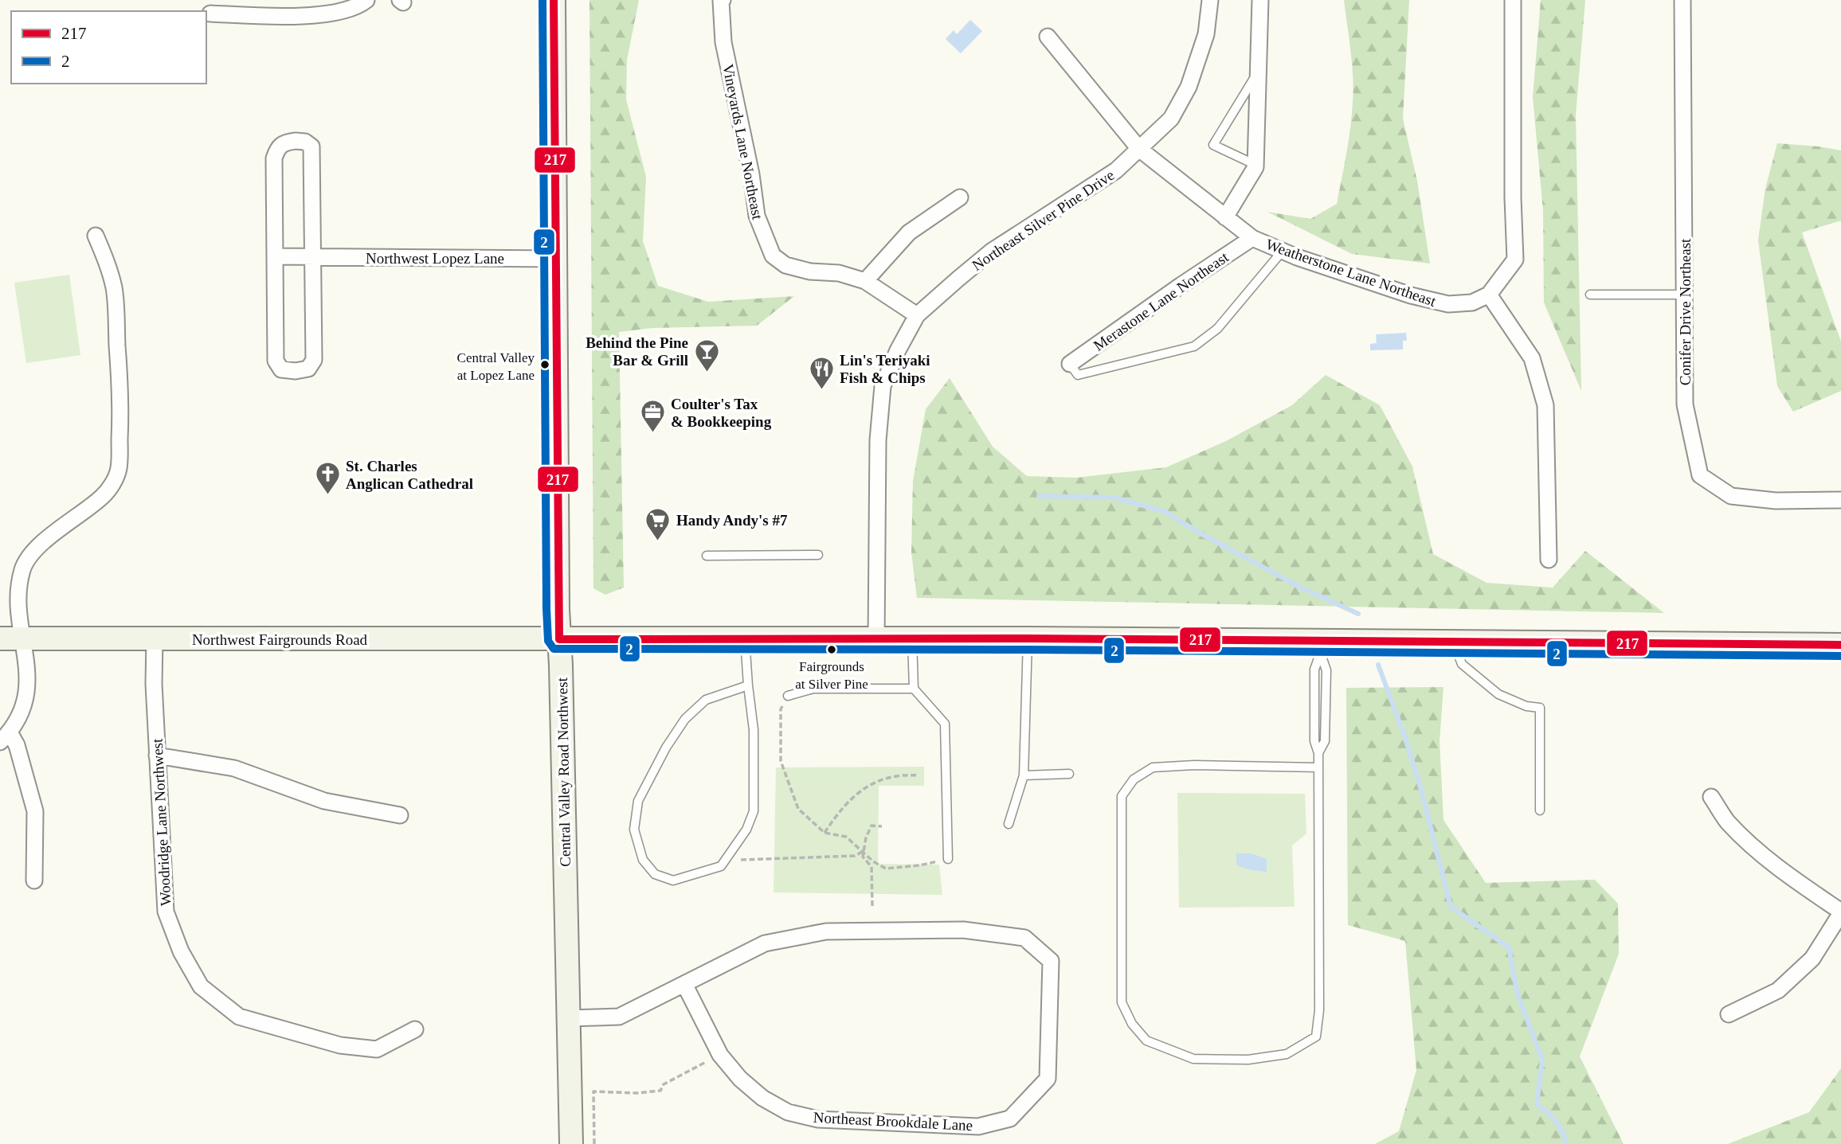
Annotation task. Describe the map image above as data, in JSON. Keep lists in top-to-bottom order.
{
  "streets": {
    "main road": ["Northwest Fairgrounds Road", "Central Valley Road Northwest"],
    "street": [
      "Vineyards Lane Northeast",
      "Northeast Silver Pine Drive",
      "Northwest Lopez Lane",
      "Weatherstone Lane Northeast",
      "Merastone Lane Northeast",
      "Conifer Drive Northeast",
      "Woodridge Lane Northwest",
      "Northeast Brookdale Lane"
    ]
  },
  "crossings": [
    ["Vineyards Lane Northeast", "Northeast Silver Pine Drive"],
    ["Northeast Silver Pine Drive", "Weatherstone Lane Northeast"],
    ["Northeast Silver Pine Drive", "Northwest Fairgrounds Road"],
    ["Northwest Lopez Lane", "Central Valley Road Northwest"],
    ["Weatherstone Lane Northeast", "Merastone Lane Northeast"],
    ["Northwest Fairgrounds Road", "Central Valley Road Northwest"],
    ["Northwest Fairgrounds Road", "Woodridge Lane Northwest"],
    ["Central Valley Road Northwest", "Northeast Brookdale Lane"]
  ],
  "places": {
    "other": ["Central Valley at Lopez Lane", "Fairgrounds at Silver Pine"],
    "bar": ["Behind the Pine Bar & Grill"],
    "restaurant": ["Lin's Teriyaki Fish & Chips"],
    "office": ["Coulter's Tax & Bookkeeping"],
    "church": ["St. Charles Anglican Cathedral"],
    "supermarket": ["Handy Andy's #7"]
  },
  "lines": ["transit line 217", "transit line 2"],
  "legend": ["217", "2"]
}
